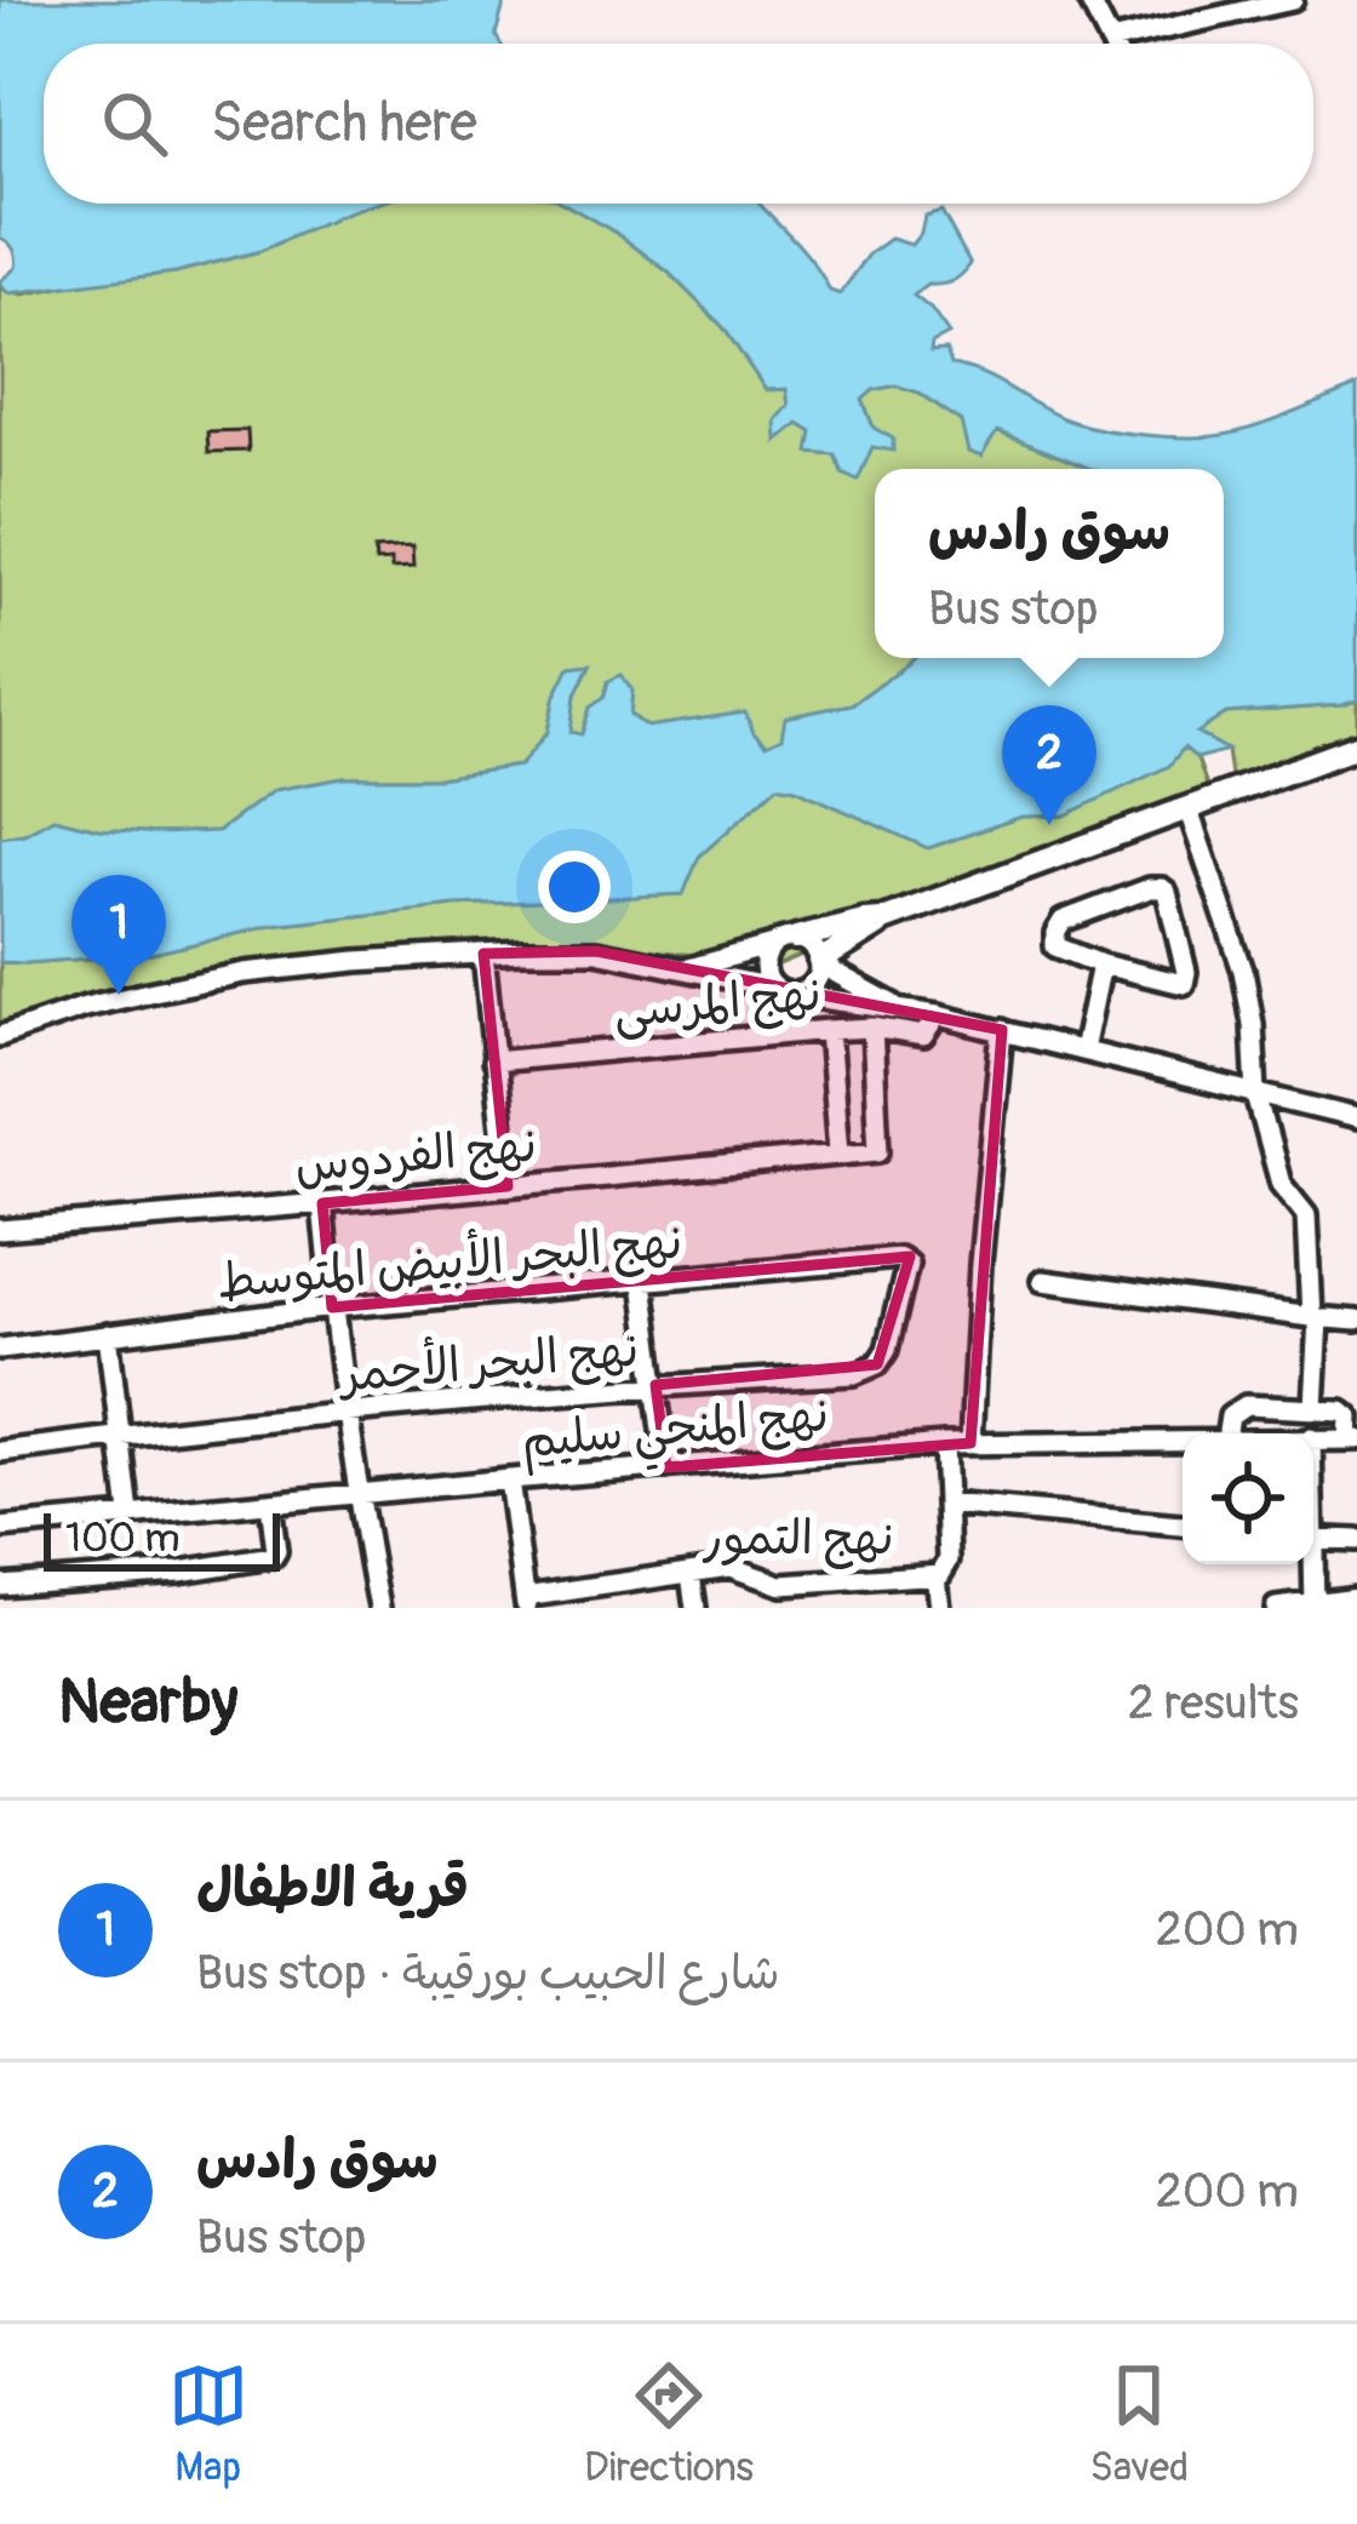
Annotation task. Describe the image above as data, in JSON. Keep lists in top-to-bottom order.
{
  "streets": {
    "street": [
      "نهج المرسى",
      "نهج الفردوس",
      "نهج البحر الأبيض المتوسط",
      "نهج البحر الأحمر",
      "نهج المنجي سليم",
      "نهج التمور"
    ]
  },
  "crossings": [
    ["نهج البحر الأبيض المتوسط", "نهج البحر الأحمر"],
    ["نهج المنجي سليم", "نهج التمور"]
  ],
  "scale_bar": "100 m",
  "page": {
    "search": "Search here",
    "popup": ["سوق رادس", "Bus stop"],
    "pins": ["2", "1"],
    "scale": "100 m",
    "heading": ["Nearby", "2 results"],
    "list": [
      {
        "mark": "1",
        "name": "قرية الاطفال",
        "note": "Bus stop · شارع الحبيب بورقيبة",
        "value": "200 m"
      },
      {
        "mark": "2",
        "name": "سوق رادس",
        "note": "Bus stop",
        "value": "200 m"
      }
    ],
    "nav": ["Map", "Directions", "Saved"]
  }
}
